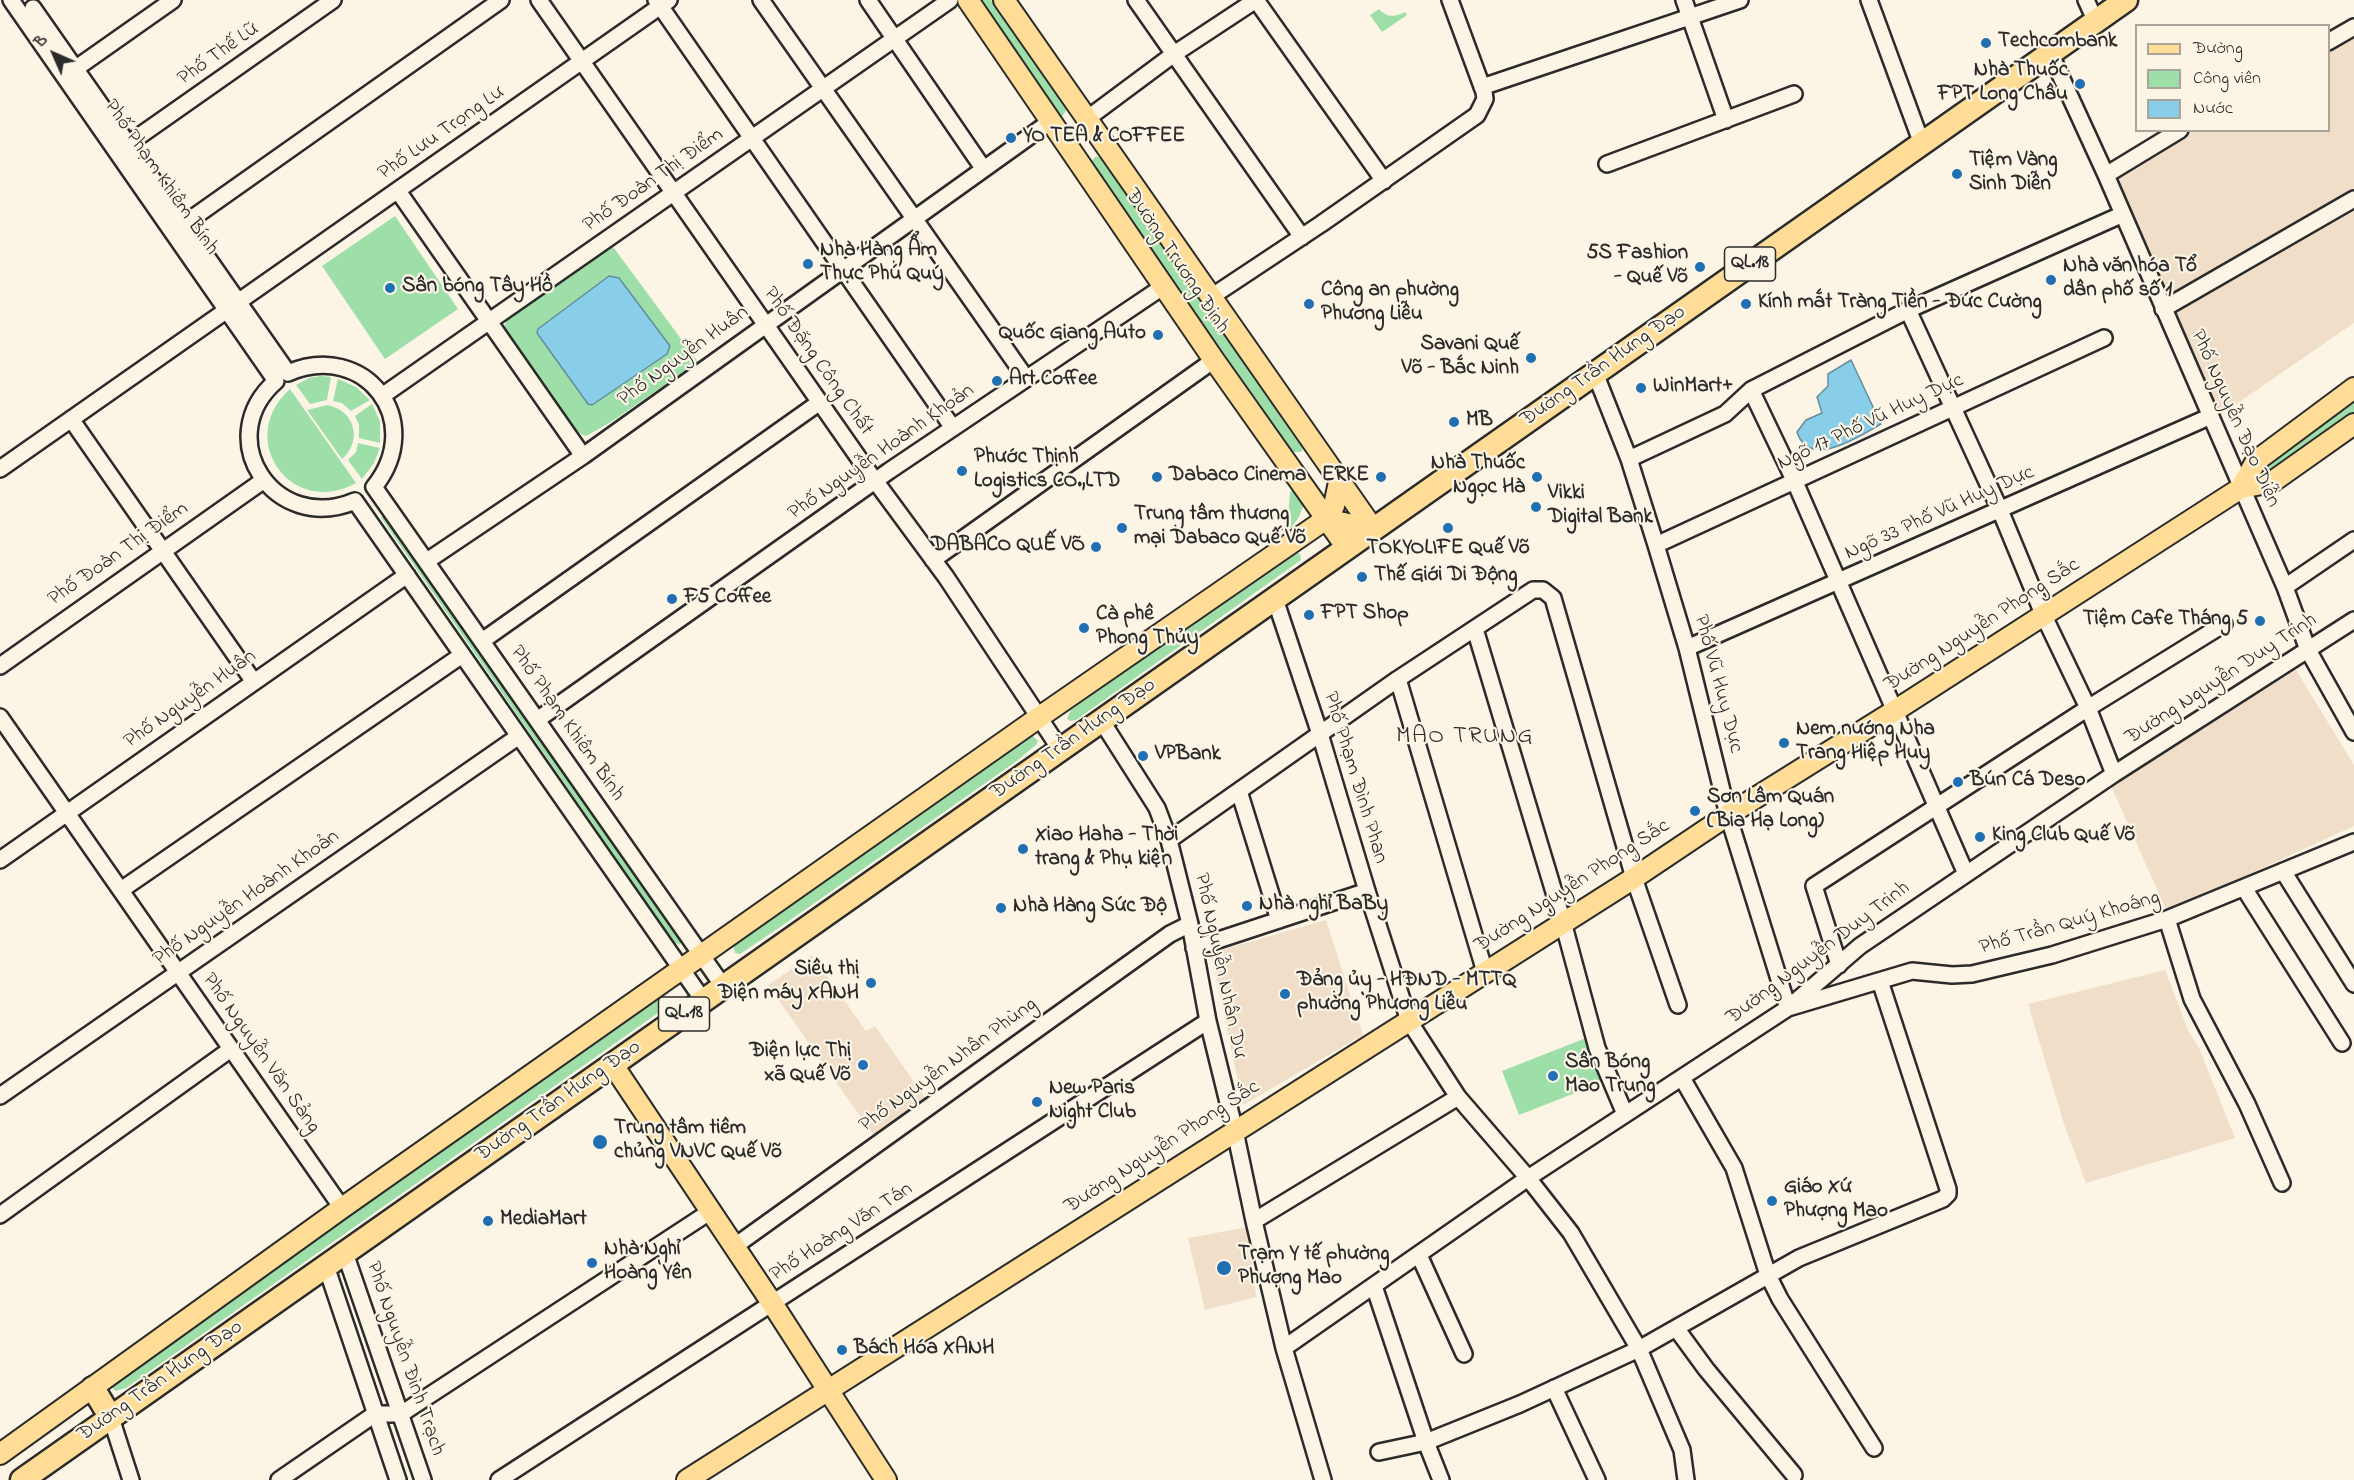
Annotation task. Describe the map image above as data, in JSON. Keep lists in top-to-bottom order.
{
  "streets": {
    "highway": ["QL.18", "Đường Trần Hưng Đạo"],
    "main road": ["Đường Trương Định", "Đường Nguyễn Phong Sắc"],
    "street": [
      "Phố Thế Lữ",
      "Phố Lưu Trọng Lư",
      "Phố Phạm Khiêm Bính",
      "Phố Đoàn Thị Điểm",
      "Phố Nguyễn Huân",
      "Phố Đặng Công Chất",
      "Phố Nguyễn Đạo Diễn",
      "Ngõ 17 Phố Vũ Huy Dực",
      "Phố Nguyễn Hoành Khoản",
      "Ngõ 33 Phố Vũ Huy Dực",
      "Đường Nguyễn Duy Trinh",
      "Phố Vũ Huy Dực",
      "Phố Phạm Đình Phan",
      "Phố Trần Quý Khoáng",
      "Phố Nguyễn Nhân Dư",
      "Phố Nguyễn Văn Sảng",
      "Phố Nguyễn Nhân Phùng",
      "Phố Hoàng Văn Tán",
      "Phố Nguyễn Đình Trạch"
    ]
  },
  "crossings": [
    ["Phố Thế Lữ", "Phố Phạm Khiêm Bính"],
    ["Phố Lưu Trọng Lư", "Phố Phạm Khiêm Bính"],
    ["Phố Lưu Trọng Lư", "Phố Đặng Công Chất"],
    ["Phố Phạm Khiêm Bính", "Phố Đoàn Thị Điểm"],
    ["Phố Phạm Khiêm Bính", "Phố Nguyễn Huân"],
    ["Phố Phạm Khiêm Bính", "Đường Trần Hưng Đạo"],
    ["Phố Phạm Khiêm Bính", "Phố Nguyễn Hoành Khoản"],
    ["Phố Đoàn Thị Điểm", "Phố Đặng Công Chất"],
    ["Đường Trương Định", "Phố Nguyễn Huân"],
    ["Đường Trương Định", "Đường Trần Hưng Đạo"],
    ["Đường Trương Định", "Phố Nguyễn Hoành Khoản"],
    ["Phố Nguyễn Huân", "Phố Đặng Công Chất"],
    ["Phố Nguyễn Huân", "Phố Nguyễn Văn Sảng"],
    ["Phố Đặng Công Chất", "Đường Trần Hưng Đạo"],
    ["Phố Đặng Công Chất", "Phố Nguyễn Hoành Khoản"],
    ["Đường Trần Hưng Đạo", "Phố Nguyễn Đạo Diễn"],
    ["Đường Trần Hưng Đạo", "Phố Vũ Huy Dực"],
    ["Đường Trần Hưng Đạo", "Phố Phạm Đình Phan"],
    ["Đường Trần Hưng Đạo", "Phố Nguyễn Nhân Dư"],
    ["Đường Trần Hưng Đạo", "Phố Nguyễn Văn Sảng"],
    ["Đường Trần Hưng Đạo", "Phố Nguyễn Đình Trạch"],
    ["Phố Nguyễn Đạo Diễn", "Ngõ 33 Phố Vũ Huy Dực"],
    ["Phố Nguyễn Đạo Diễn", "Đường Nguyễn Phong Sắc"],
    ["Phố Nguyễn Đạo Diễn", "Đường Nguyễn Duy Trinh"],
    ["Ngõ 17 Phố Vũ Huy Dực", "Phố Vũ Huy Dực"],
    ["Phố Nguyễn Hoành Khoản", "Phố Nguyễn Văn Sảng"],
    ["Ngõ 33 Phố Vũ Huy Dực", "Phố Vũ Huy Dực"],
    ["Đường Nguyễn Phong Sắc", "Phố Vũ Huy Dực"],
    ["Đường Nguyễn Phong Sắc", "Phố Phạm Đình Phan"],
    ["Đường Nguyễn Phong Sắc", "Phố Nguyễn Nhân Dư"],
    ["Đường Nguyễn Duy Trinh", "Phố Vũ Huy Dực"],
    ["Đường Nguyễn Duy Trinh", "Phố Phạm Đình Phan"],
    ["Đường Nguyễn Duy Trinh", "Phố Trần Quý Khoáng"],
    ["Đường Nguyễn Duy Trinh", "Phố Nguyễn Nhân Dư"],
    ["Phố Vũ Huy Dực", "Phố Trần Quý Khoáng"],
    ["Phố Nguyễn Nhân Dư", "Phố Nguyễn Nhân Phùng"],
    ["Phố Nguyễn Nhân Dư", "Phố Hoàng Văn Tán"]
  ],
  "districts": ["MAO TRUNG"],
  "places": [
    "Techcombank",
    "Nhà Thuốc FPT Long Châu",
    "YO TEA & COFFEE",
    "Tiệm Vàng Sinh Diễn",
    "Nhà Hàng Ẩm Thực Phú Quý",
    "5S Fashion - Quế Võ",
    "Nhà văn hóa Tổ dân phố số 1",
    "Sân bóng Tây Hồ",
    "Công an phường Phương Liễu",
    "Kính mắt Tràng Tiền - Đức Cường",
    "Quốc Giang Auto",
    "Savani Quế Võ - Bắc Ninh",
    "Art Coffee",
    "WinMart+",
    "MB",
    "Phước Thịnh Logistics CO.,LTD",
    "Dabaco Cinema",
    "ERKE",
    "Nhà Thuốc Ngọc Hà",
    "Vikki Digital Bank",
    "Trung tâm thương mại Dabaco Quế Võ",
    "TOKYOLIFE Quế Võ",
    "DABACO QUẾ VÕ",
    "Thế Giới Di Động",
    "F5 Coffee",
    "FPT Shop",
    "Tiệm Cafe Tháng 5",
    "Cà phê Phong Thủy",
    "Nem nướng Nha Trang Hiệp Huy",
    "VPBank",
    "Bún Cá Deso",
    "Sơn Lâm Quán (Bia Hạ Long)",
    "King Club Quế Võ",
    "Xiao Haha - Thời trang & Phụ kiện",
    "Nhà nghỉ BaBy",
    "Nhà Hàng Sức Độ",
    "Siêu thị Điện máy XANH",
    "Đảng ủy - HĐND - MTTQ phường Phương Liễu",
    "Điện lực Thị xã Quế Võ",
    "Sân Bóng Mao Trung",
    "New Paris Night Club",
    "Trung tâm tiêm chủng VNVC Quế Võ",
    "Giáo Xứ Phượng Mao",
    "MediaMart",
    "Nhà Nghỉ Hoàng Yên",
    "Trạm Y tế phường Phượng Mao",
    "Bách Hóa XANH"
  ],
  "legend": ["Đường", "Công viên", "Nước"],
  "north": "top left"
}
